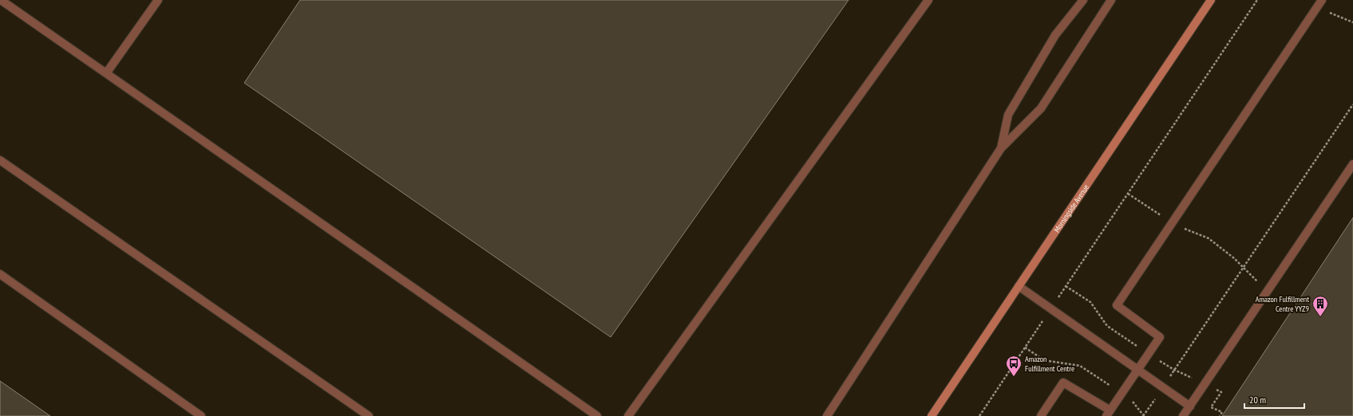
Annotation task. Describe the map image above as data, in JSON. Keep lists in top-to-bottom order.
{
  "streets": {
    "main road": ["Morningside Avenue"]
  },
  "places": {
    "building": ["Amazon Fulfillment Centre YYZ9"],
    "bus stop": ["Amazon Fulfillment Centre"]
  },
  "scale_bar": "20 m"
}
